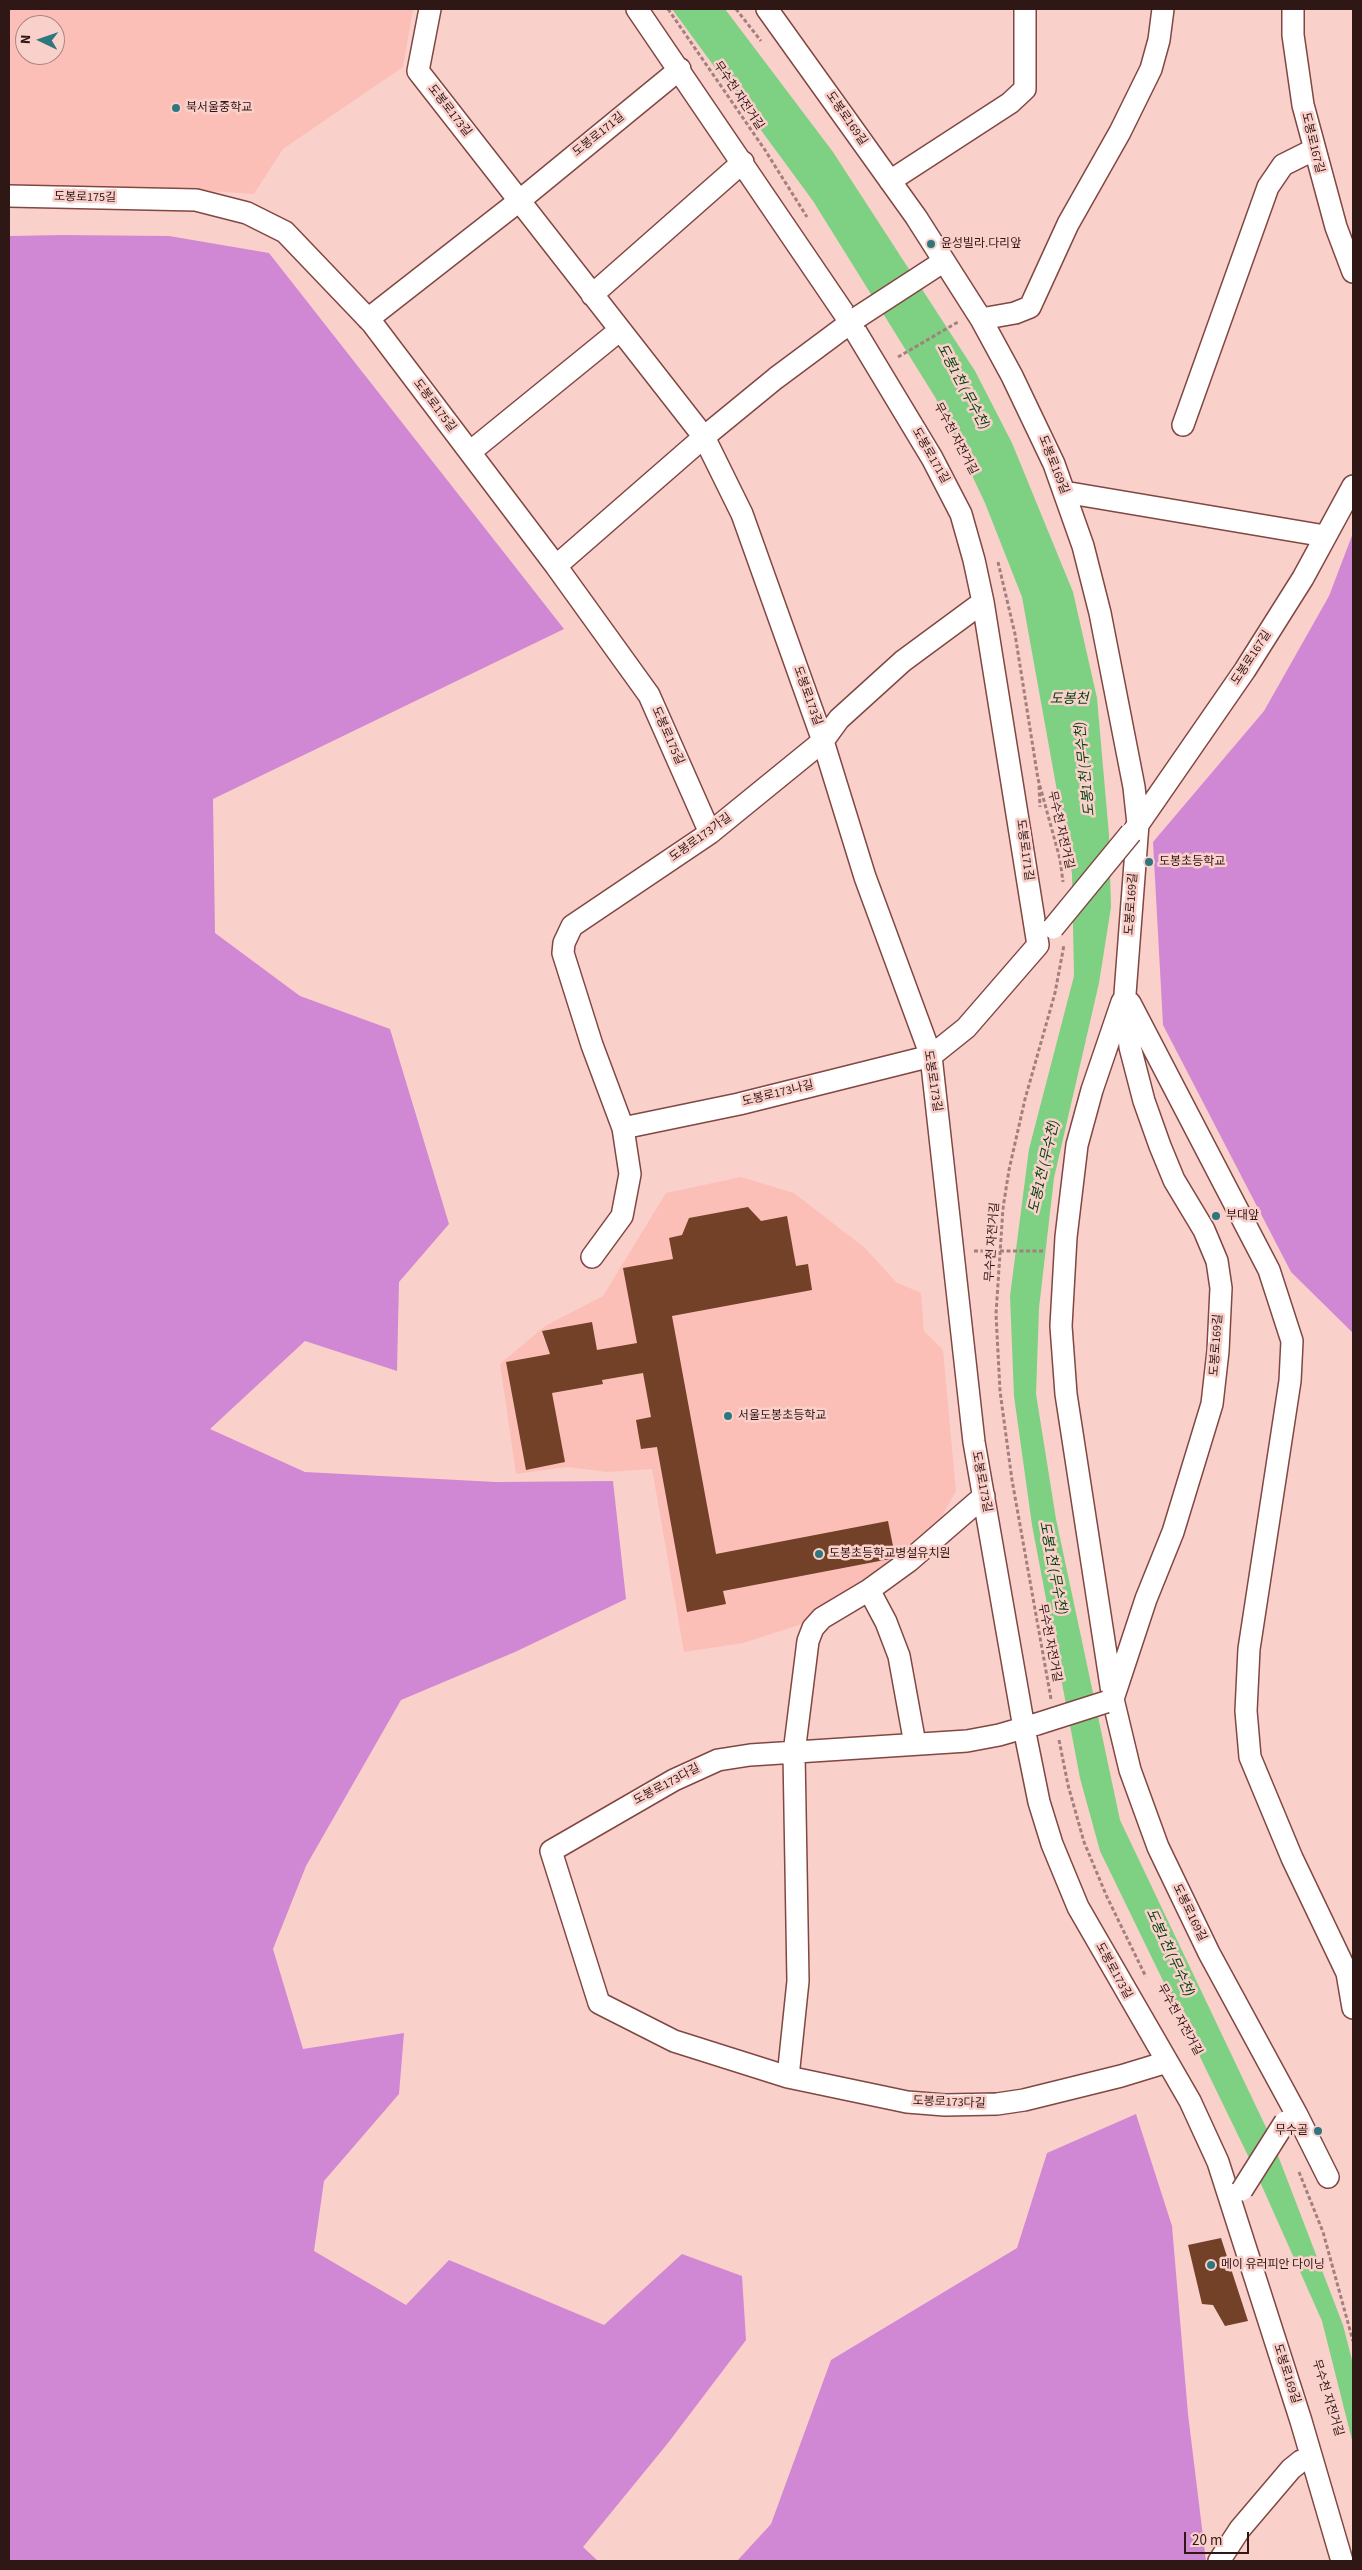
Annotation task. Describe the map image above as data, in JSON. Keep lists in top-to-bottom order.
{
  "streets": {
    "street": [
      "도봉로173길",
      "도봉로169길",
      "도봉로171길",
      "도봉로167길",
      "도봉로175길",
      "도봉로173가길",
      "도봉로173나길",
      "도봉로173다길"
    ],
    "path": ["무수천 자전거길"]
  },
  "crossings": [
    ["무수천 자전거길", "도봉로167길"],
    ["도봉로173길", "도봉로169길"],
    ["도봉로173길", "도봉로171길"],
    ["도봉로173길", "도봉로173가길"],
    ["도봉로173길", "도봉로173나길"],
    ["도봉로173길", "도봉로173다길"],
    ["도봉로169길", "도봉로167길"],
    ["도봉로171길", "도봉로167길"],
    ["도봉로175길", "도봉로173가길"],
    ["도봉로173가길", "도봉로173나길"]
  ],
  "water": ["도봉1천 (무수천)", "도봉천"],
  "places": [
    "북서울중학교",
    "윤성빌라.다리앞",
    "도봉초등학교",
    "부대앞",
    "서울도봉초등학교",
    "도봉초등학교병설유치원",
    "무수골",
    "메이 유러피안 다이닝"
  ],
  "scale_bar": "20 m",
  "north": "left"
}
